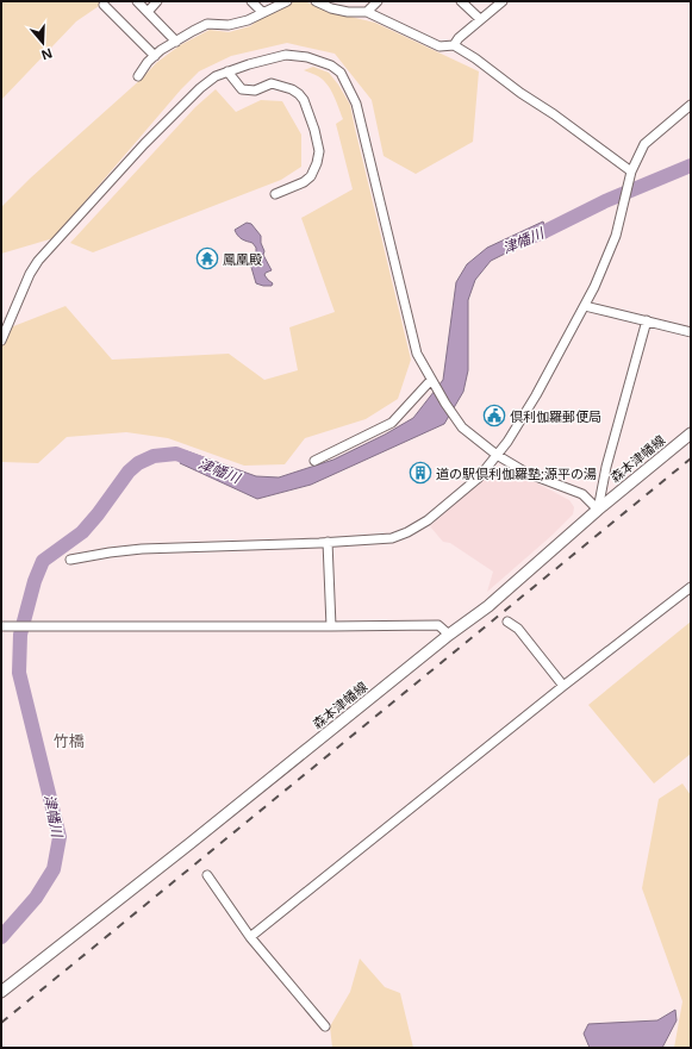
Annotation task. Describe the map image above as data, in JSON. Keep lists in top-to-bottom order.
{
  "streets": {
    "main road": ["森本津幡線"]
  },
  "districts": ["竹橋"],
  "water": ["津幡川"],
  "places": {
    "temple": ["鳳凰殿"],
    "public building": ["倶利伽羅郵便局"],
    "building": ["道の駅倶利伽羅塾;源平の湯"]
  },
  "north": "bottom"
}
